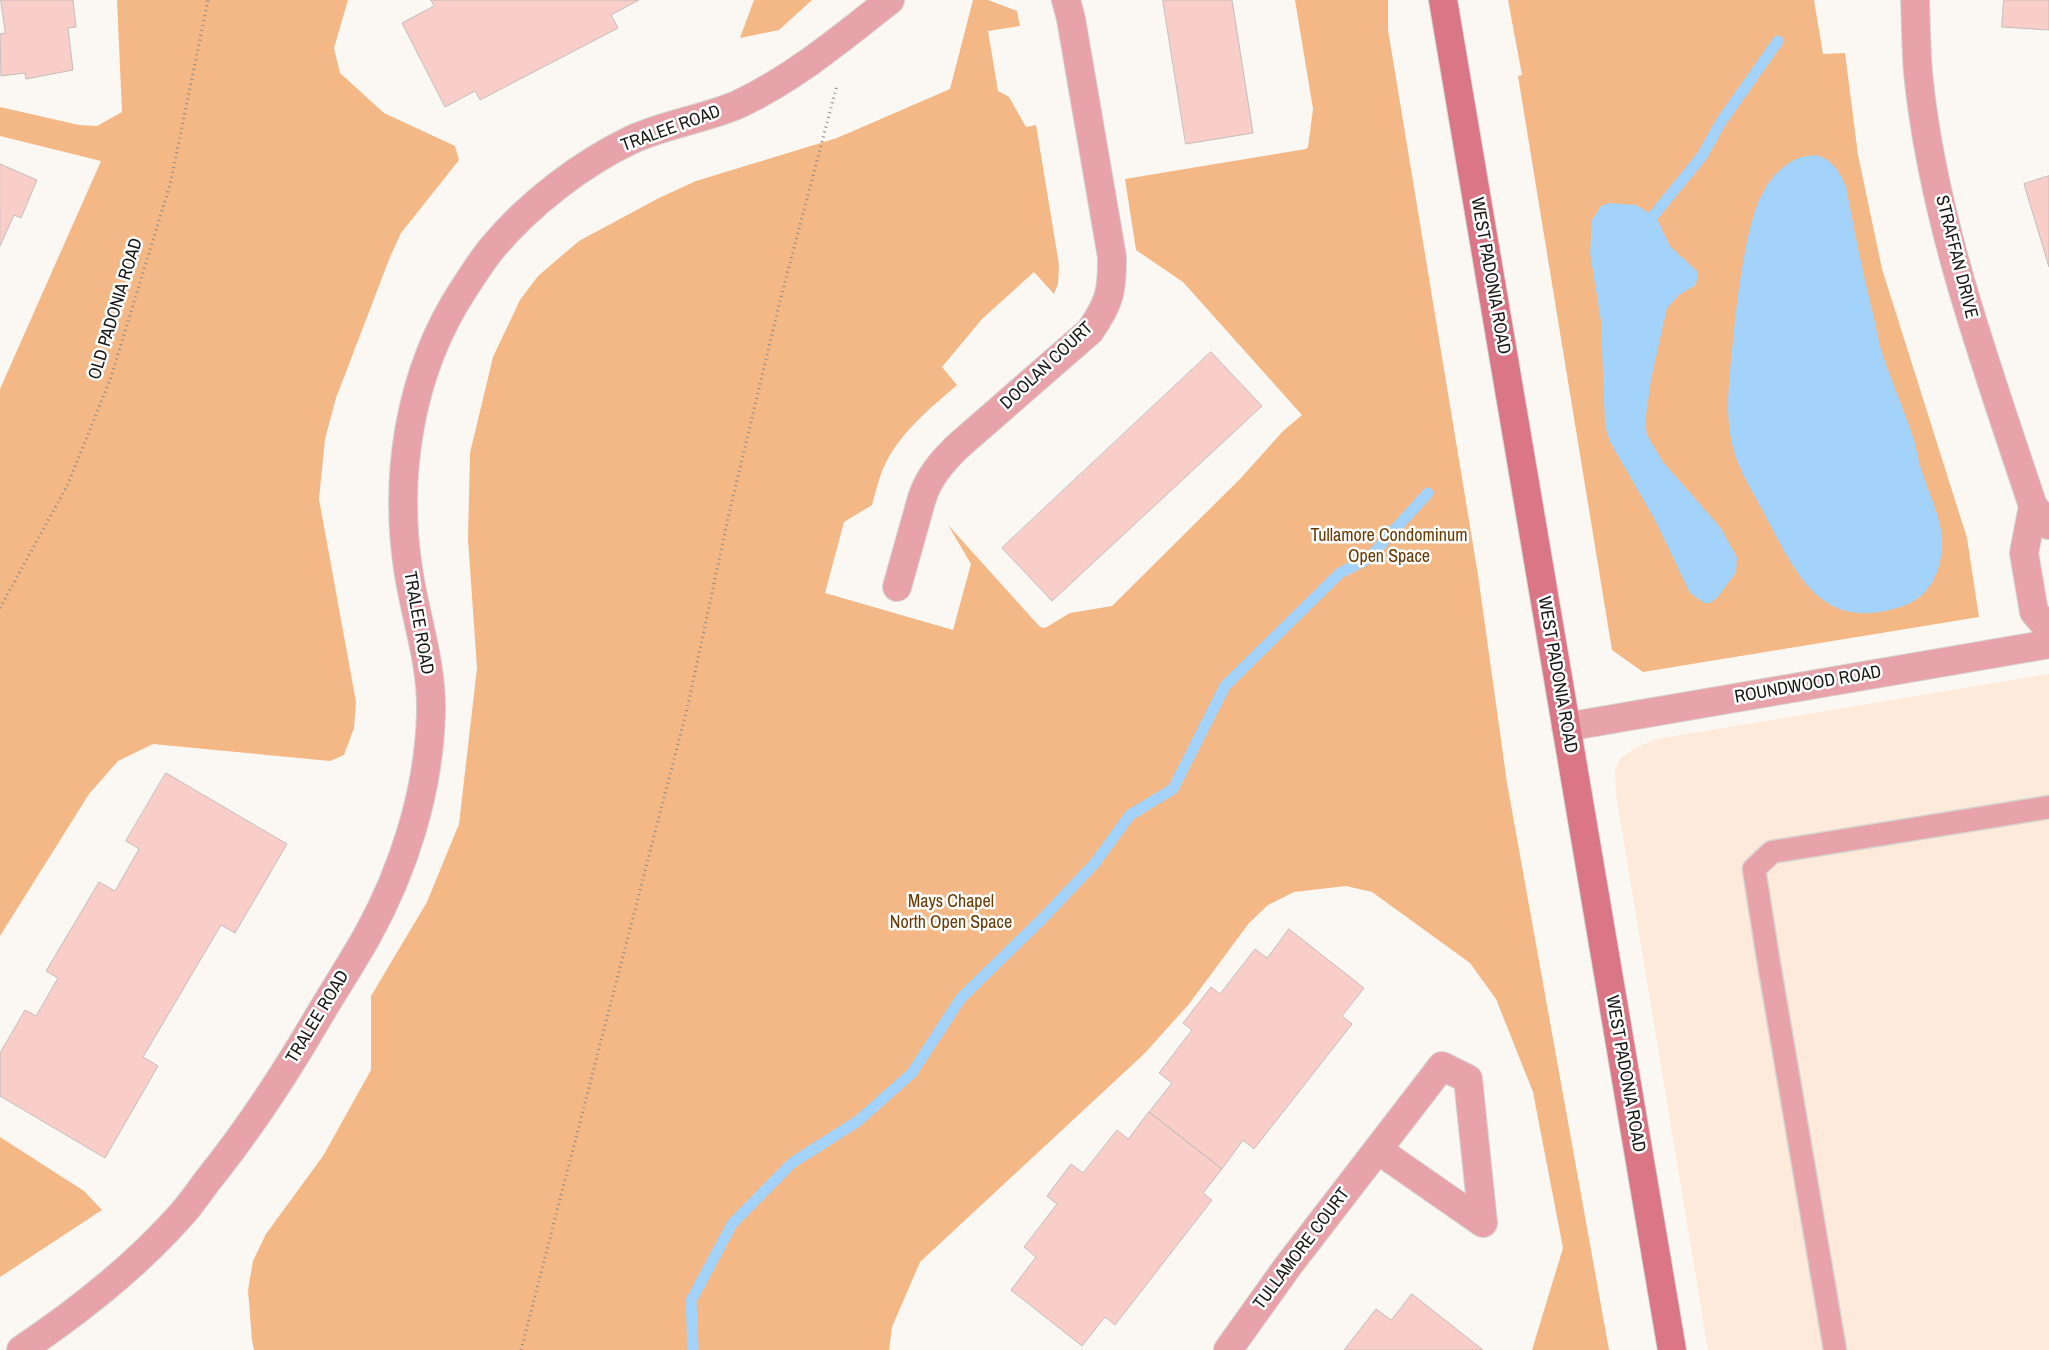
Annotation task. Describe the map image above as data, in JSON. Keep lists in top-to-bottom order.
{
  "streets": {
    "main road": ["WEST PADONIA ROAD"],
    "street": [
      "TRALEE ROAD",
      "STRAFFAN DRIVE",
      "DOOLAN COURT",
      "ROUNDWOOD ROAD",
      "TULLAMORE COURT"
    ],
    "path": ["OLD PADONIA ROAD"]
  },
  "crossings": [
    ["WEST PADONIA ROAD", "ROUNDWOOD ROAD"]
  ],
  "parks": ["Tullamore Condominum Open Space", "Mays Chapel North Open Space"]
}
